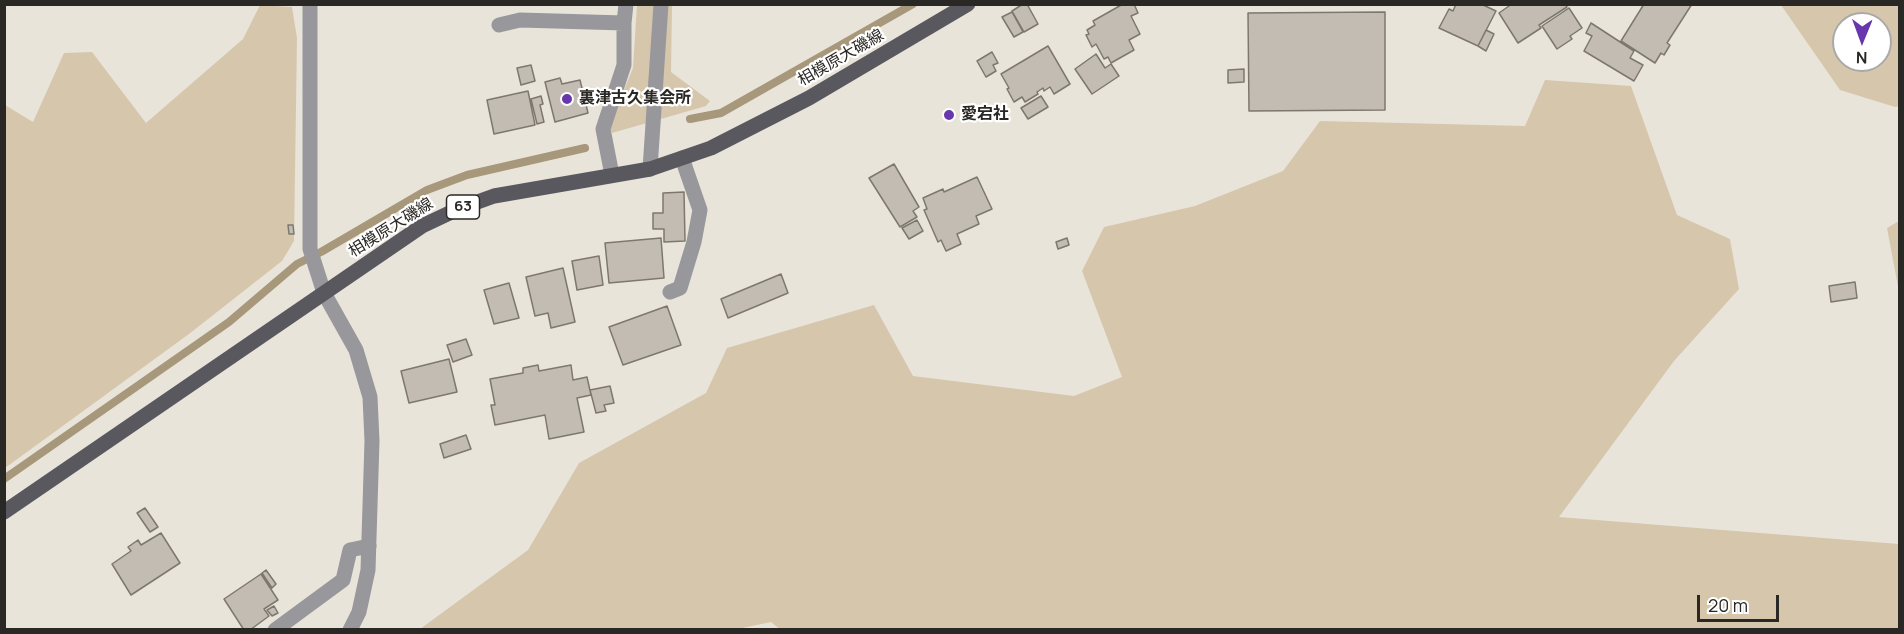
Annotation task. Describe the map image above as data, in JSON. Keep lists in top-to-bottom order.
{
  "streets": {
    "main road": ["相模原大磯線", "63"]
  },
  "places": ["裏津古久集会所", "愛宕社"],
  "scale_bar": "20 m",
  "north": "bottom"
}
